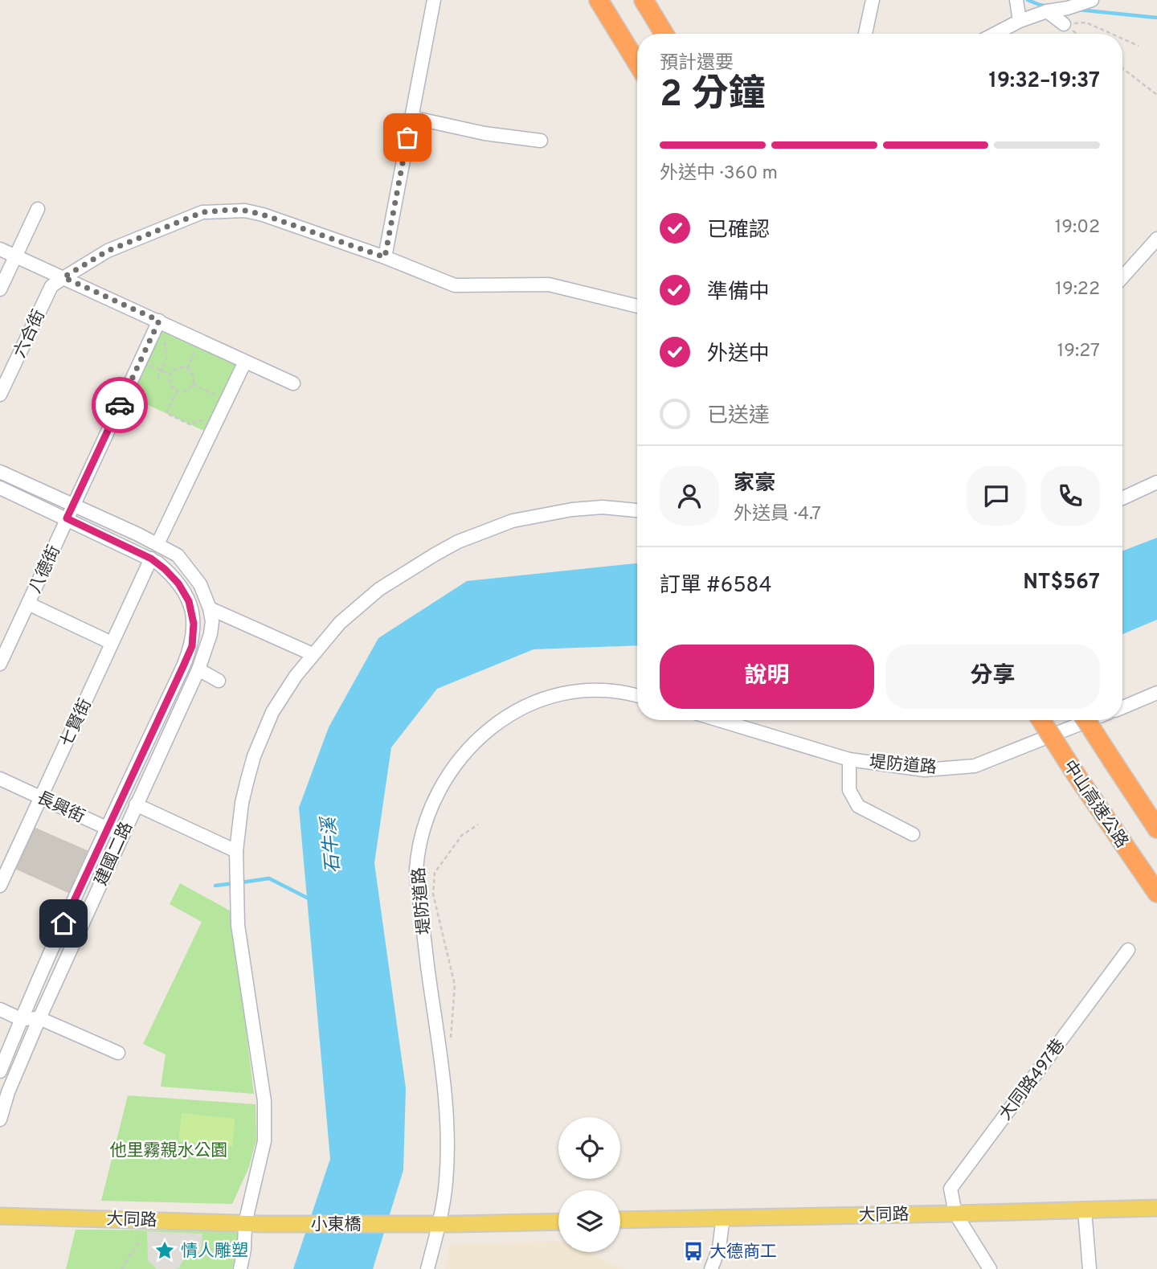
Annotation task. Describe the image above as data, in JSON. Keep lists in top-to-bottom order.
{
  "streets": {
    "highway": ["中山高速公路"],
    "main road": ["大同路", "小東橋"],
    "street": [
      "六合街",
      "八德街",
      "七賢街",
      "堤防道路",
      "長興街",
      "建國二路",
      "大同路497巷"
    ]
  },
  "crossings": [
    ["八德街", "建國二路"],
    ["七賢街", "長興街"],
    ["七賢街", "建國二路"],
    ["堤防道路", "小東橋"],
    ["長興街", "建國二路"],
    ["大同路497巷", "大同路"],
    ["大同路", "小東橋"]
  ],
  "water": ["石牛溪"],
  "parks": ["他里霧親水公園"],
  "places": {
    "place": ["情人雕塑"],
    "bus stop": ["大德商工"]
  },
  "page": {
    "heading": ["2 分鐘", "預計還要", "19:32–19:37"],
    "panel": [
      "家豪",
      "外送員 · 4.7",
      "訂單 #6584",
      "NT$567"
    ],
    "bar": "外送中 · 360 m",
    "list": [
      ["已確認", "19:02"],
      ["準備中", "19:22"],
      ["外送中", "19:27"],
      "已送達"
    ],
    "buttons": ["說明", "分享"]
  }
}
